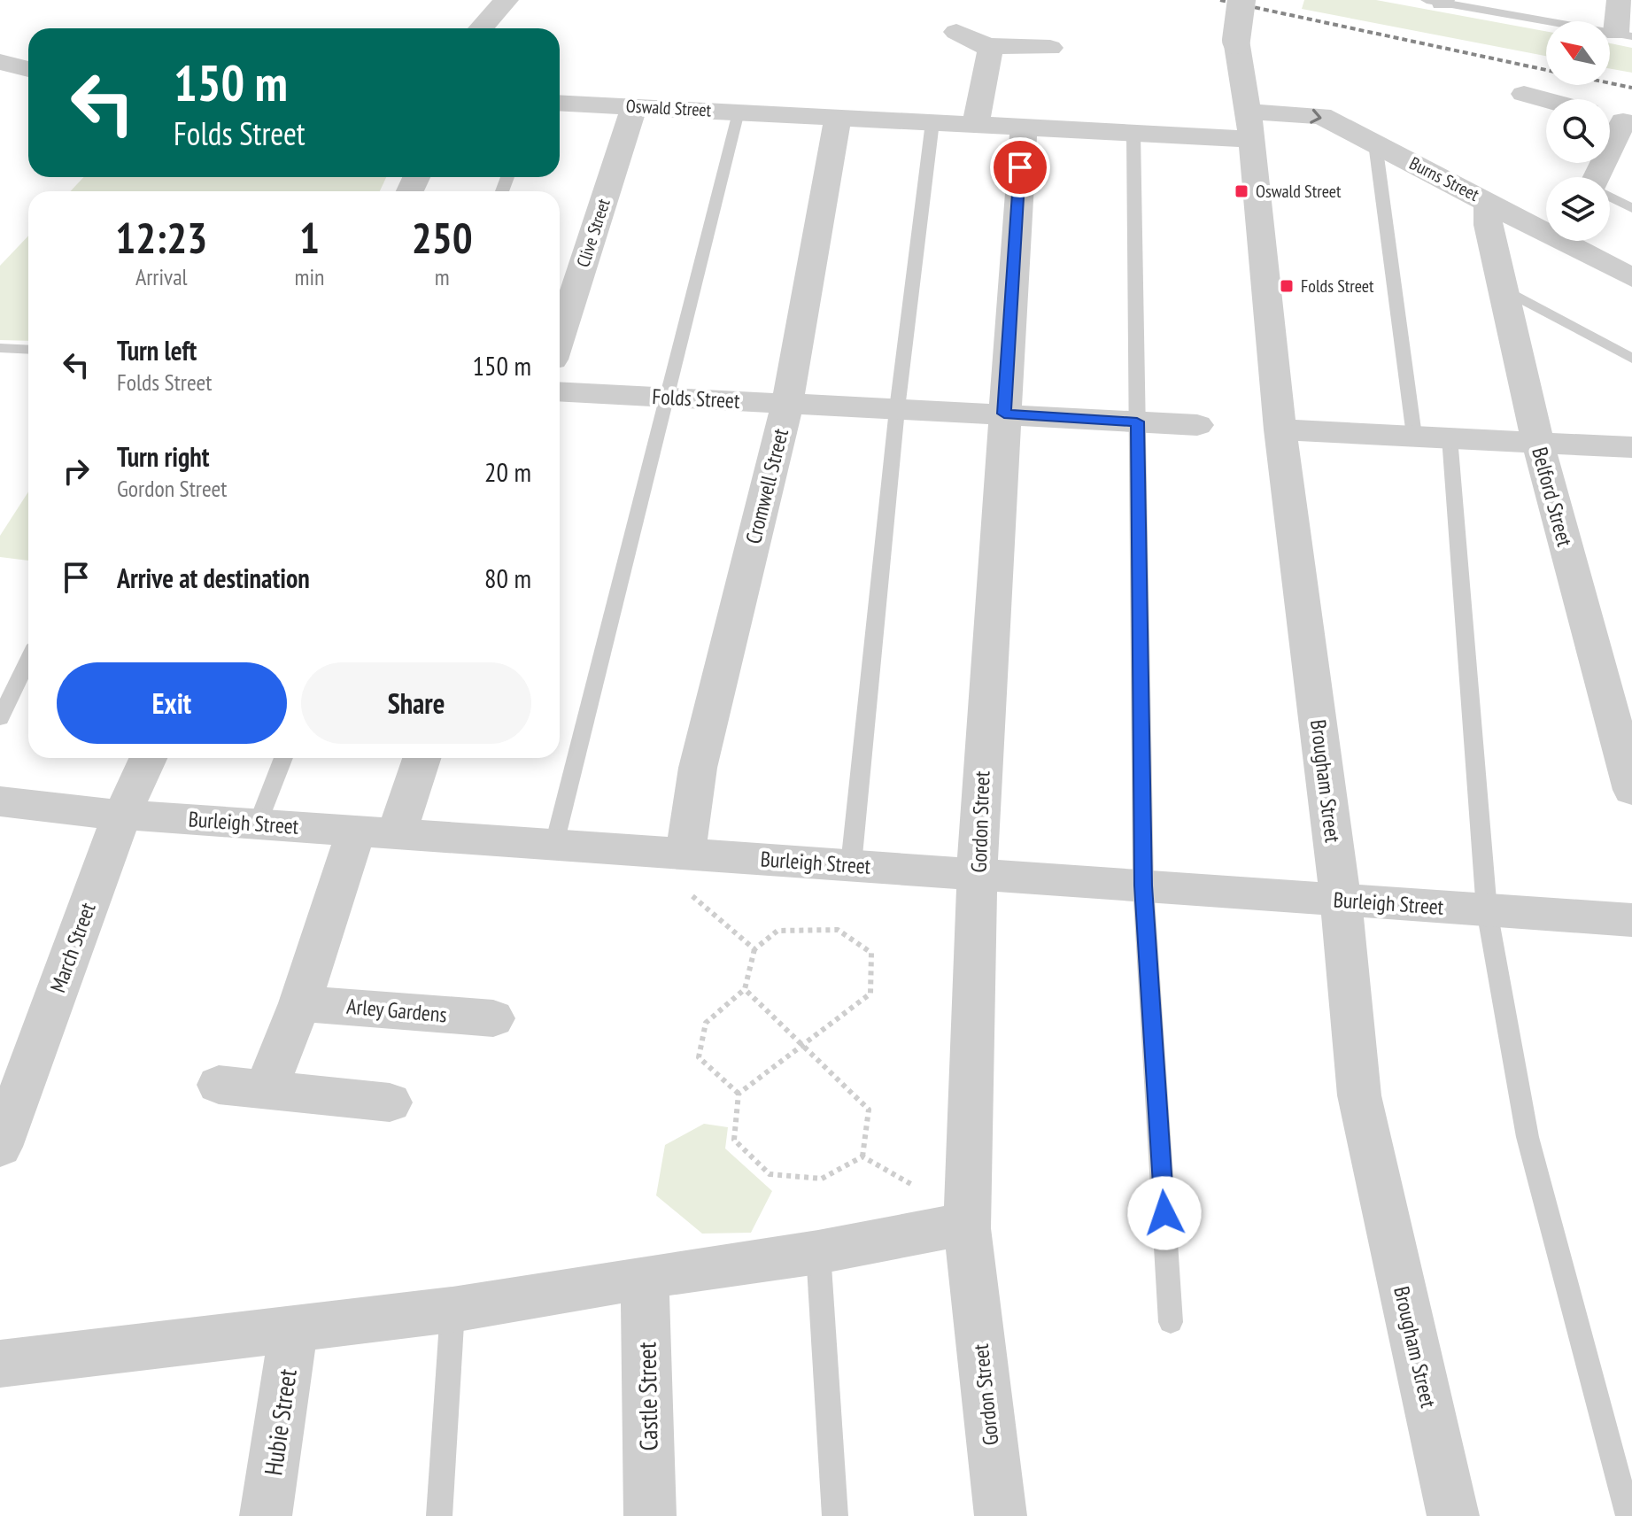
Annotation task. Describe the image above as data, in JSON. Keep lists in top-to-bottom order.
{
  "streets": {
    "street": [
      "Oswald Street",
      "Burns Street",
      "Clive Street",
      "Folds Street",
      "Cromwell Street",
      "Belford Street",
      "Brougham Street",
      "Gordon Street",
      "Burleigh Street",
      "March Street",
      "Arley Gardens",
      "Castle Street",
      "Hubie Street"
    ]
  },
  "crossings": [
    ["Oswald Street", "Burns Street"],
    ["Oswald Street", "Clive Street"],
    ["Oswald Street", "Cromwell Street"],
    ["Oswald Street", "Brougham Street"],
    ["Oswald Street", "Gordon Street"],
    ["Burns Street", "Belford Street"],
    ["Burns Street", "Brougham Street"],
    ["Folds Street", "Cromwell Street"],
    ["Folds Street", "Gordon Street"],
    ["Cromwell Street", "Burleigh Street"],
    ["Brougham Street", "Burleigh Street"],
    ["Gordon Street", "Burleigh Street"],
    ["Burleigh Street", "March Street"]
  ],
  "places": {
    "transit": ["Oswald Street", "Folds Street"]
  },
  "north": "top left",
  "page": {
    "turn": ["150 m", "Folds Street"],
    "eta": [
      "12:23",
      "Arrival",
      "1",
      "min",
      "250",
      "m"
    ],
    "list": [
      {
        "name": "Turn left",
        "note": "Folds Street",
        "value": "150 m"
      },
      {
        "name": "Turn right",
        "note": "Gordon Street",
        "value": "20 m"
      },
      {
        "name": "Arrive at destination",
        "value": "80 m"
      }
    ],
    "buttons": ["Exit", "Share"]
  }
}
